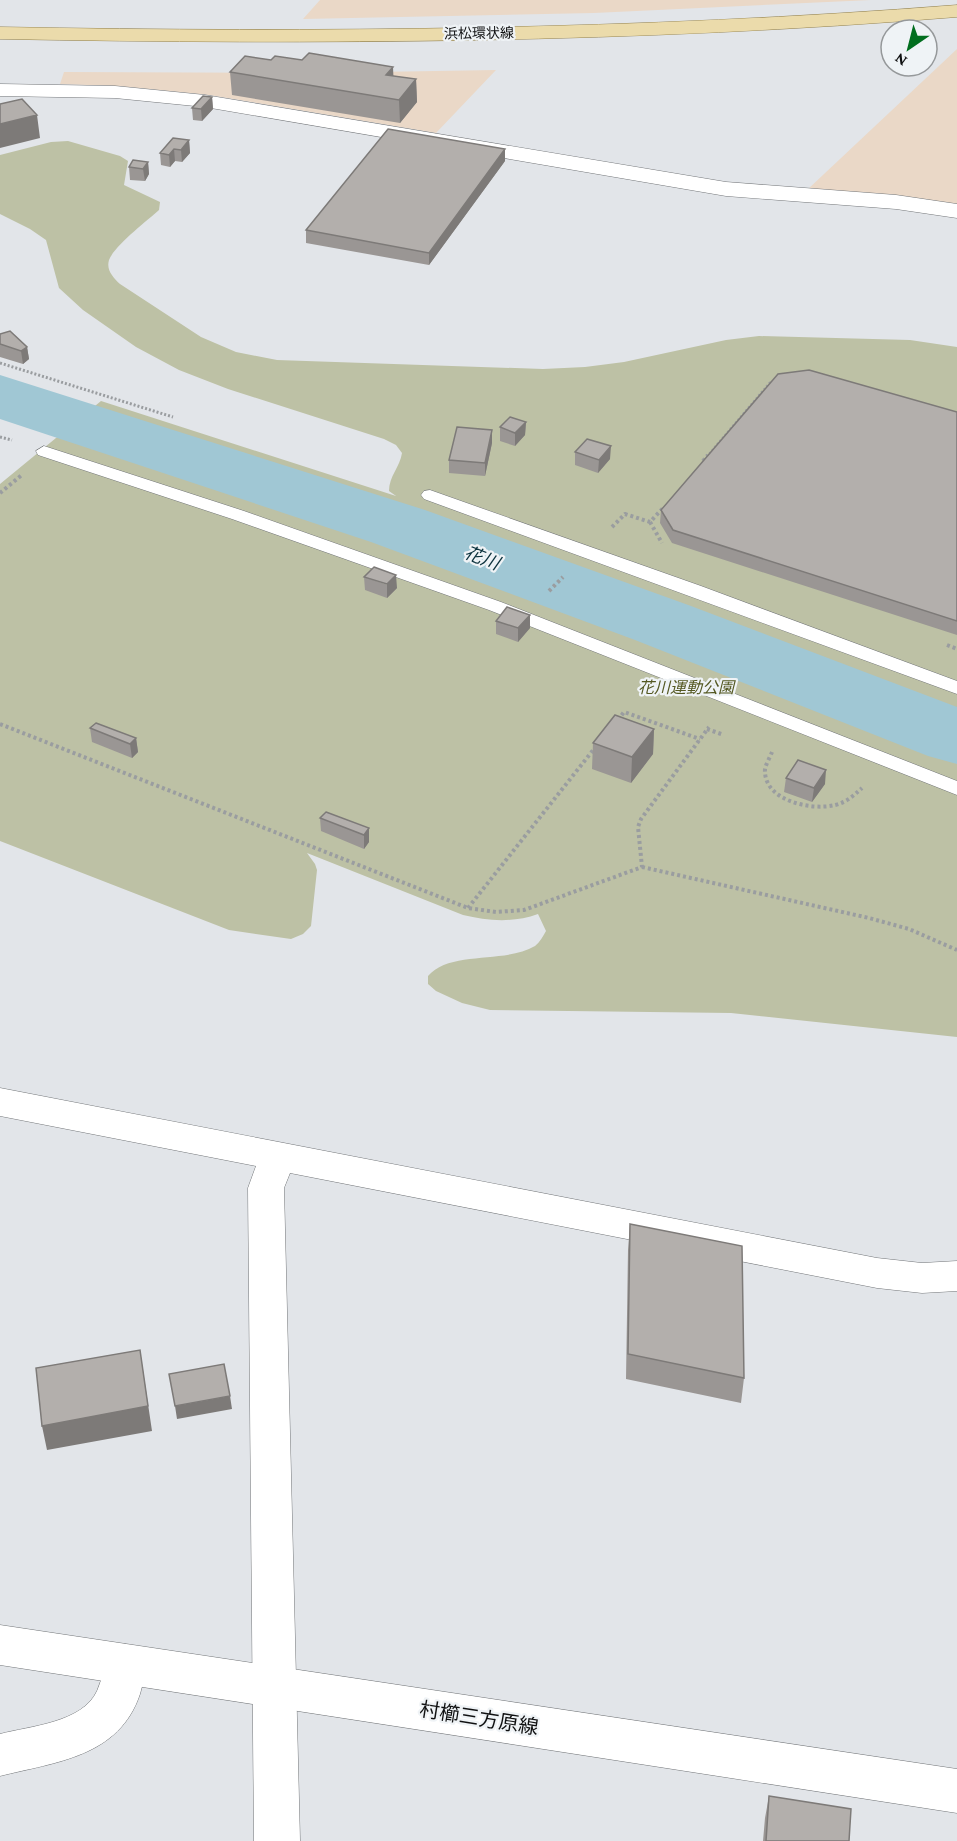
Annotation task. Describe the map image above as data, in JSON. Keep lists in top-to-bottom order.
{
  "streets": {
    "main road": ["浜松環状線"],
    "street": ["村櫛三方原線"]
  },
  "water": ["花川"],
  "parks": ["花川運動公園"],
  "north": "bottom left"
}
